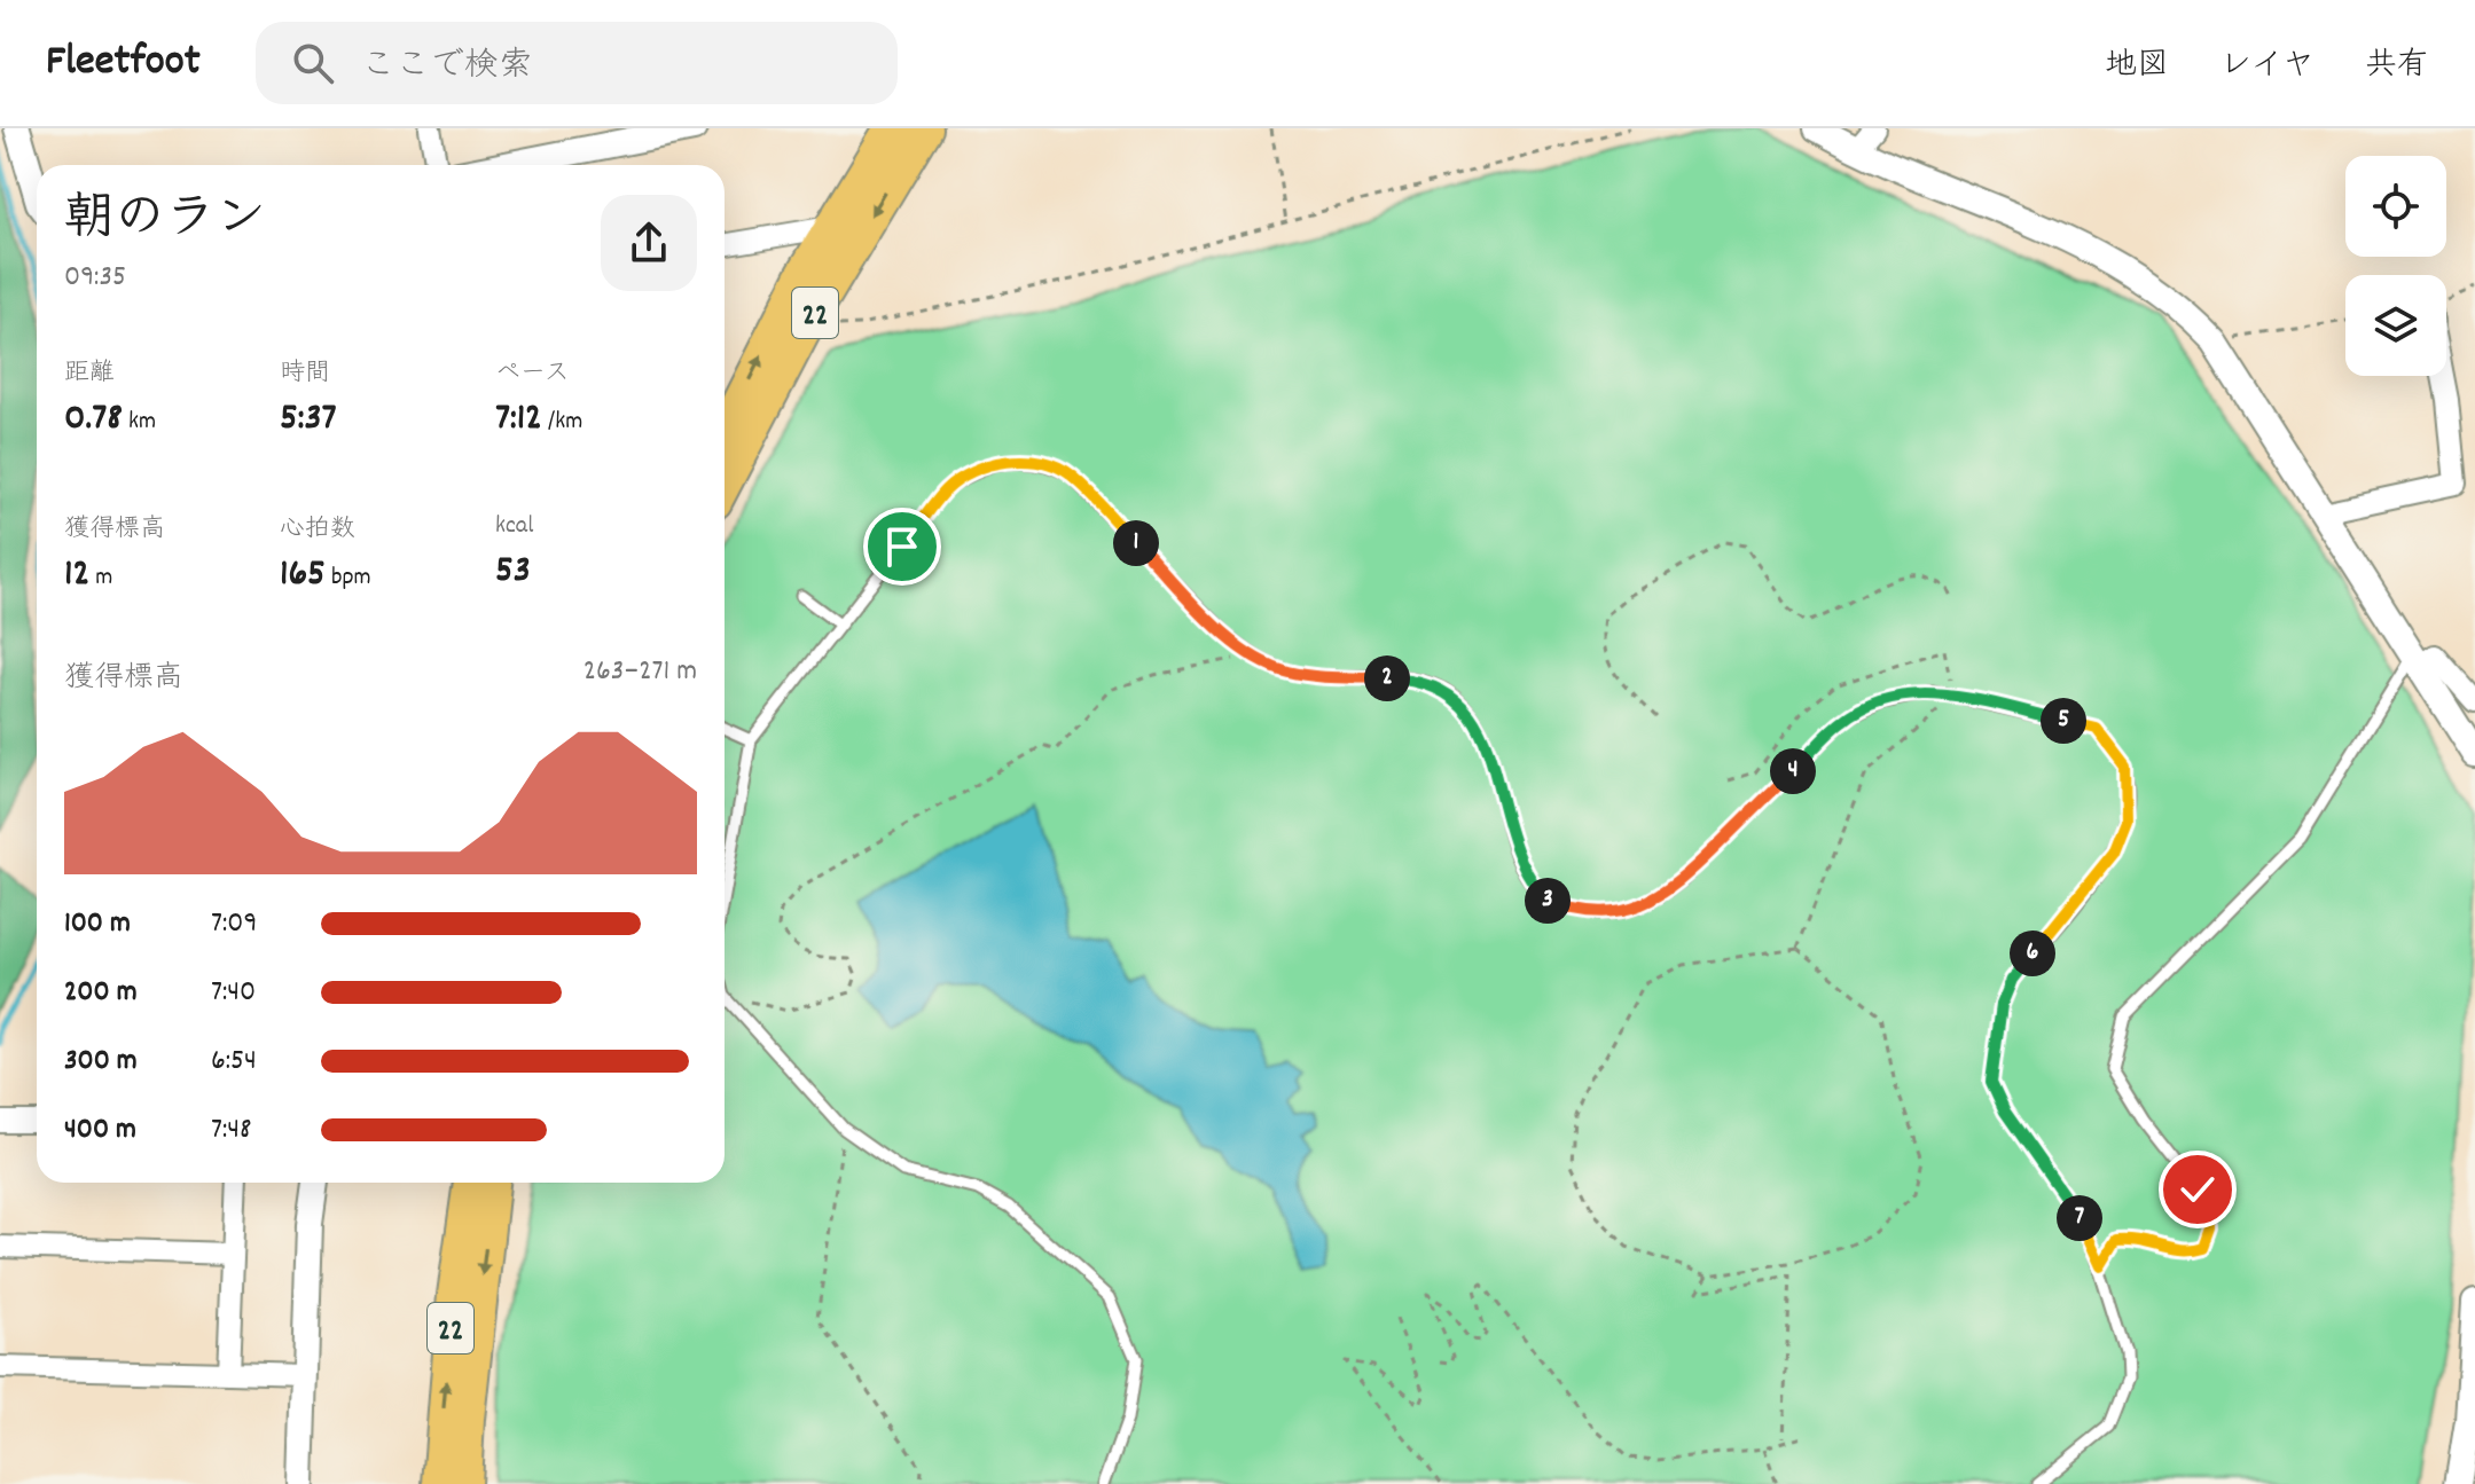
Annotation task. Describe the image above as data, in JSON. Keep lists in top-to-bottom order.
{
  "streets": {
    "main road": ["22"]
  },
  "page": {
    "header": "Fleetfoot",
    "search": "ここで検索",
    "nav": ["地図", "レイヤ", "共有"],
    "heading": ["朝のラン", "09:35"],
    "stats": [
      ["距離", "0.78 km"],
      ["時間", "5:37"],
      ["ペース", "7:12 /km"],
      ["獲得標高", "12 m"],
      ["心拍数", "165 bpm"],
      ["kcal", "53"]
    ],
    "pins": [
      "1",
      "2",
      "5",
      "4",
      "3",
      "6",
      "7"
    ],
    "chart": ["獲得標高", "263–271 m"],
    "list": [
      {
        "name": "100 m",
        "note": "7:09"
      },
      {
        "name": "200 m",
        "note": "7:40"
      },
      {
        "name": "300 m",
        "note": "6:54"
      },
      {
        "name": "400 m",
        "note": "7:48"
      }
    ]
  }
}
